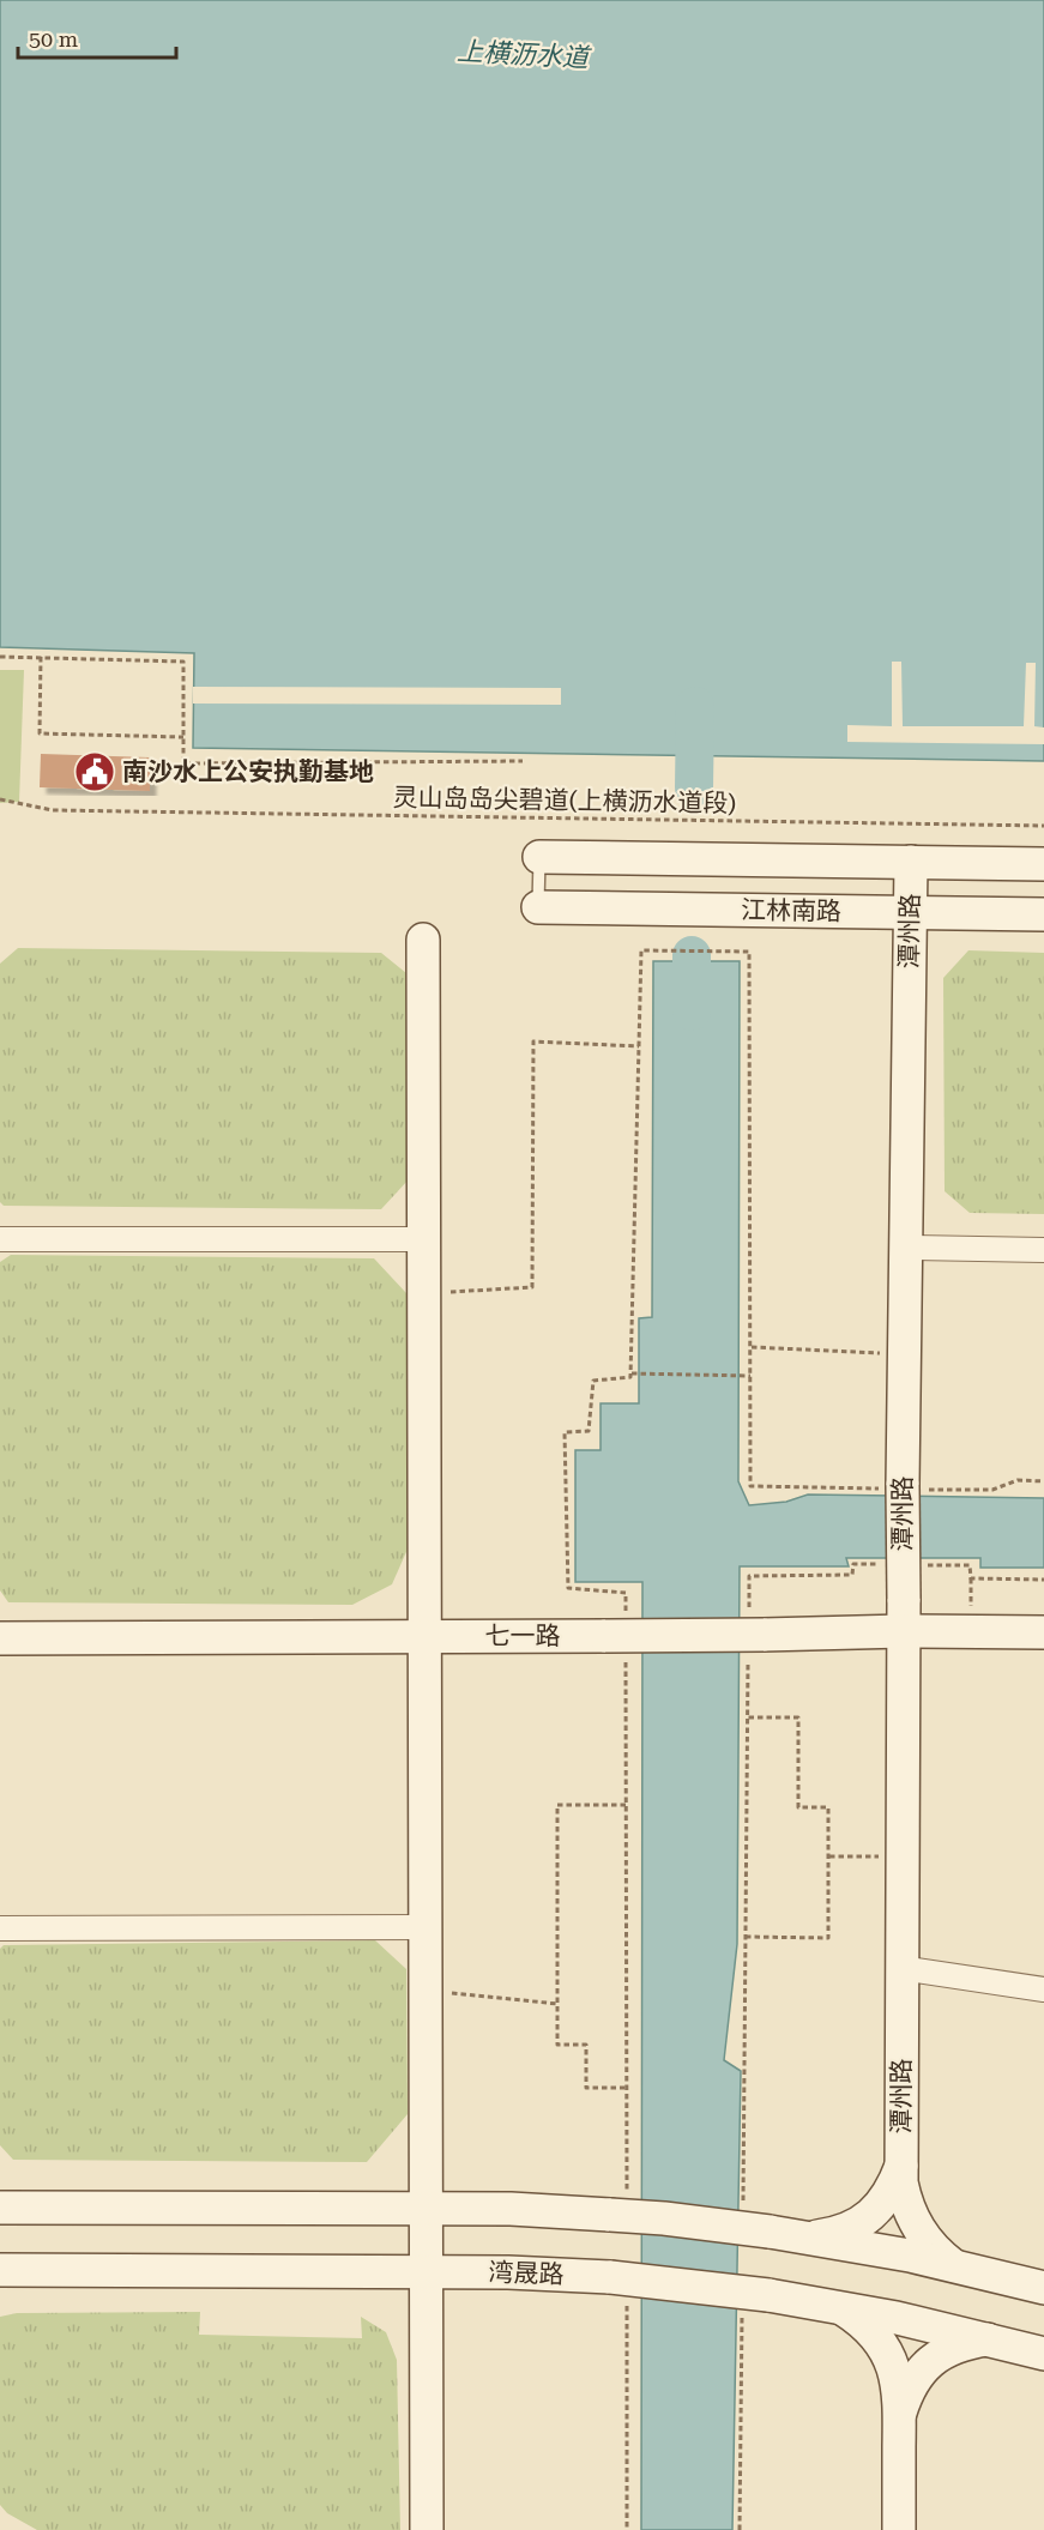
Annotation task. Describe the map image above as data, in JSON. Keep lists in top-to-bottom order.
{
  "streets": {
    "street": [
      "江林南路",
      "潭州路",
      "七一路",
      "湾晟路"
    ],
    "path": ["灵山岛岛尖碧道(上横沥水道段)"]
  },
  "crossings": [
    ["江林南路", "潭州路"],
    ["潭州路", "七一路"]
  ],
  "water": ["上横沥水道"],
  "places": {
    "public building": ["南沙水上公安执勤基地"]
  },
  "scale_bar": "50 m"
}
